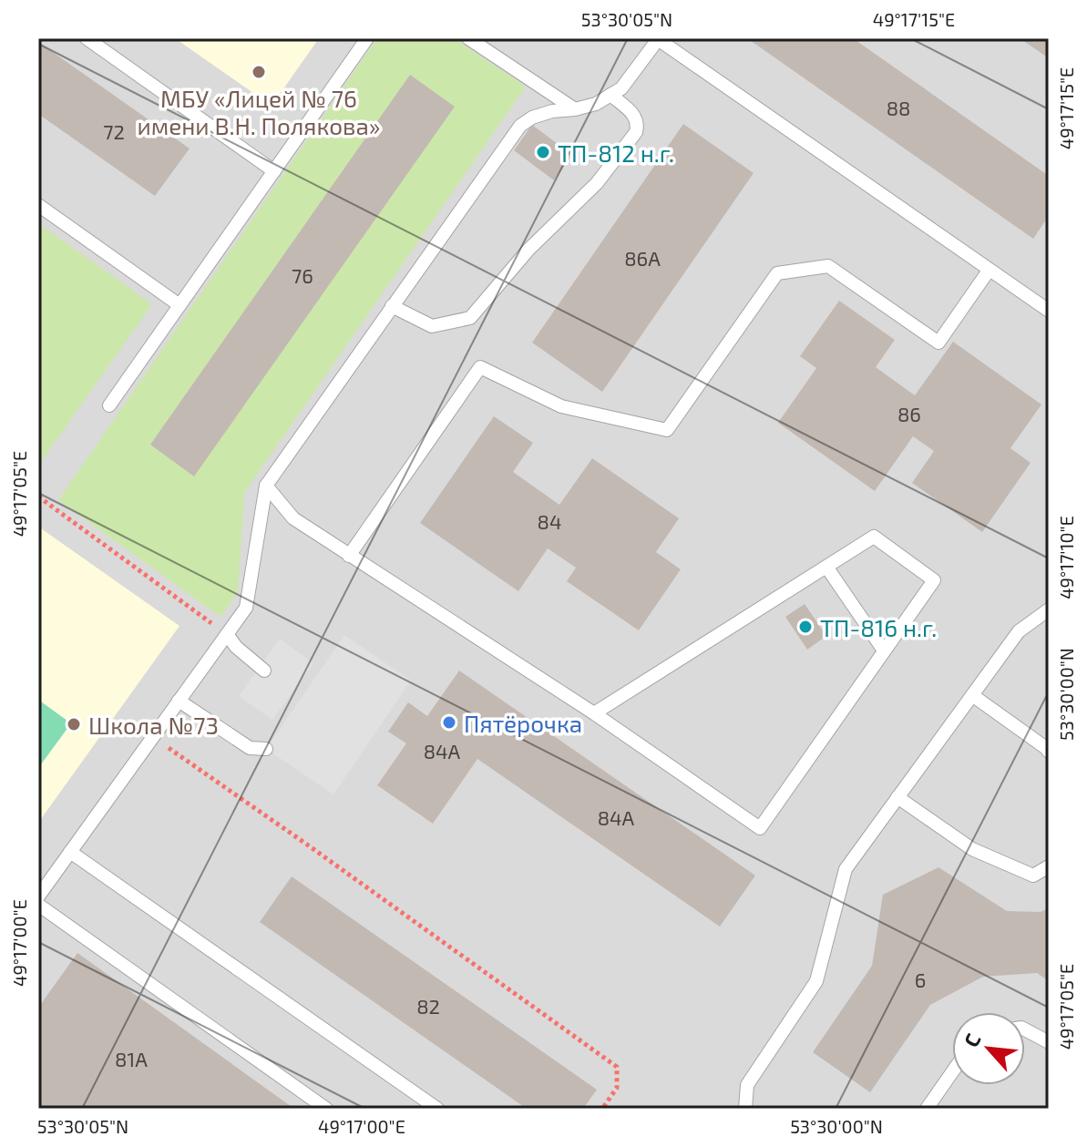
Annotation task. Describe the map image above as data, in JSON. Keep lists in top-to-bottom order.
{
  "places": [
    "МБУ «Лицей № 76 имени В.Н. Полякова»",
    "ТП-812 н.г.",
    "ТП-816 н.г.",
    "Пятёрочка",
    "Школа №73"
  ],
  "house_numbers": [
    "88",
    "72",
    "86А",
    "76",
    "86",
    "84",
    "84А",
    "84А",
    "6",
    "82",
    "81А"
  ],
  "north": "top left",
  "coordinates": [
    "53°30'05\"N",
    "49°17'15\"E",
    "49°17'05\"E",
    "49°17'10\"E",
    "53°30'00\"N",
    "49°17'00\"E"
  ]
}
